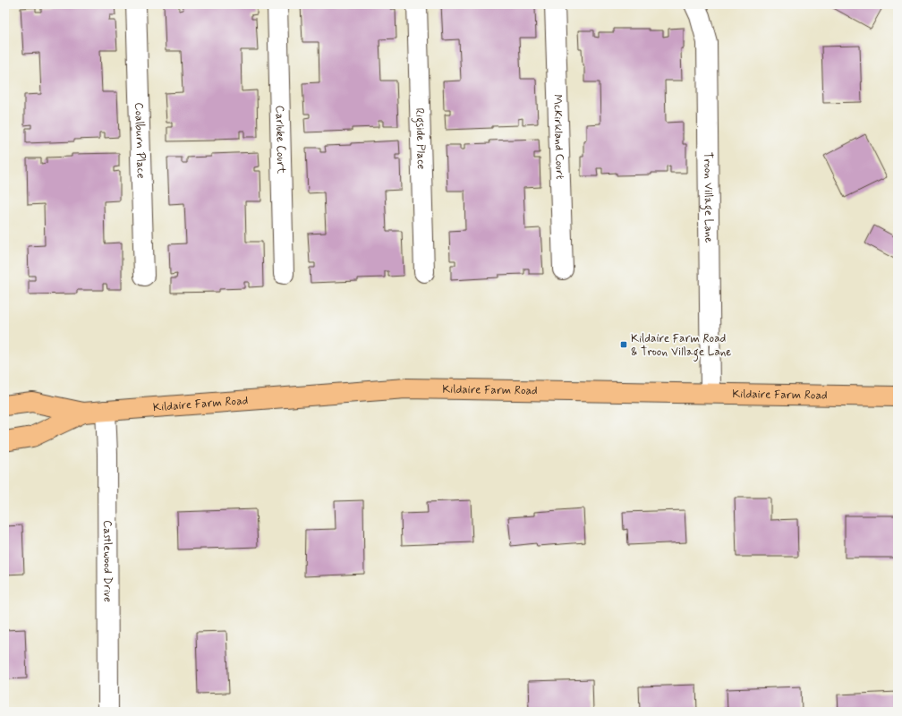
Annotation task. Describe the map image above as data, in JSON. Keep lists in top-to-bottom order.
{
  "streets": {
    "main road": ["Kildaire Farm Road"],
    "street": [
      "McKirkland Court",
      "Rigside Place",
      "Carluke Court",
      "Coalburn Place",
      "Troon Village Lane",
      "Castlewood Drive"
    ]
  },
  "crossings": [
    ["Troon Village Lane", "Kildaire Farm Road"],
    ["Kildaire Farm Road", "Castlewood Drive"]
  ],
  "places": {
    "transit": ["Kildaire Farm Road & Troon Village Lane"]
  }
}
